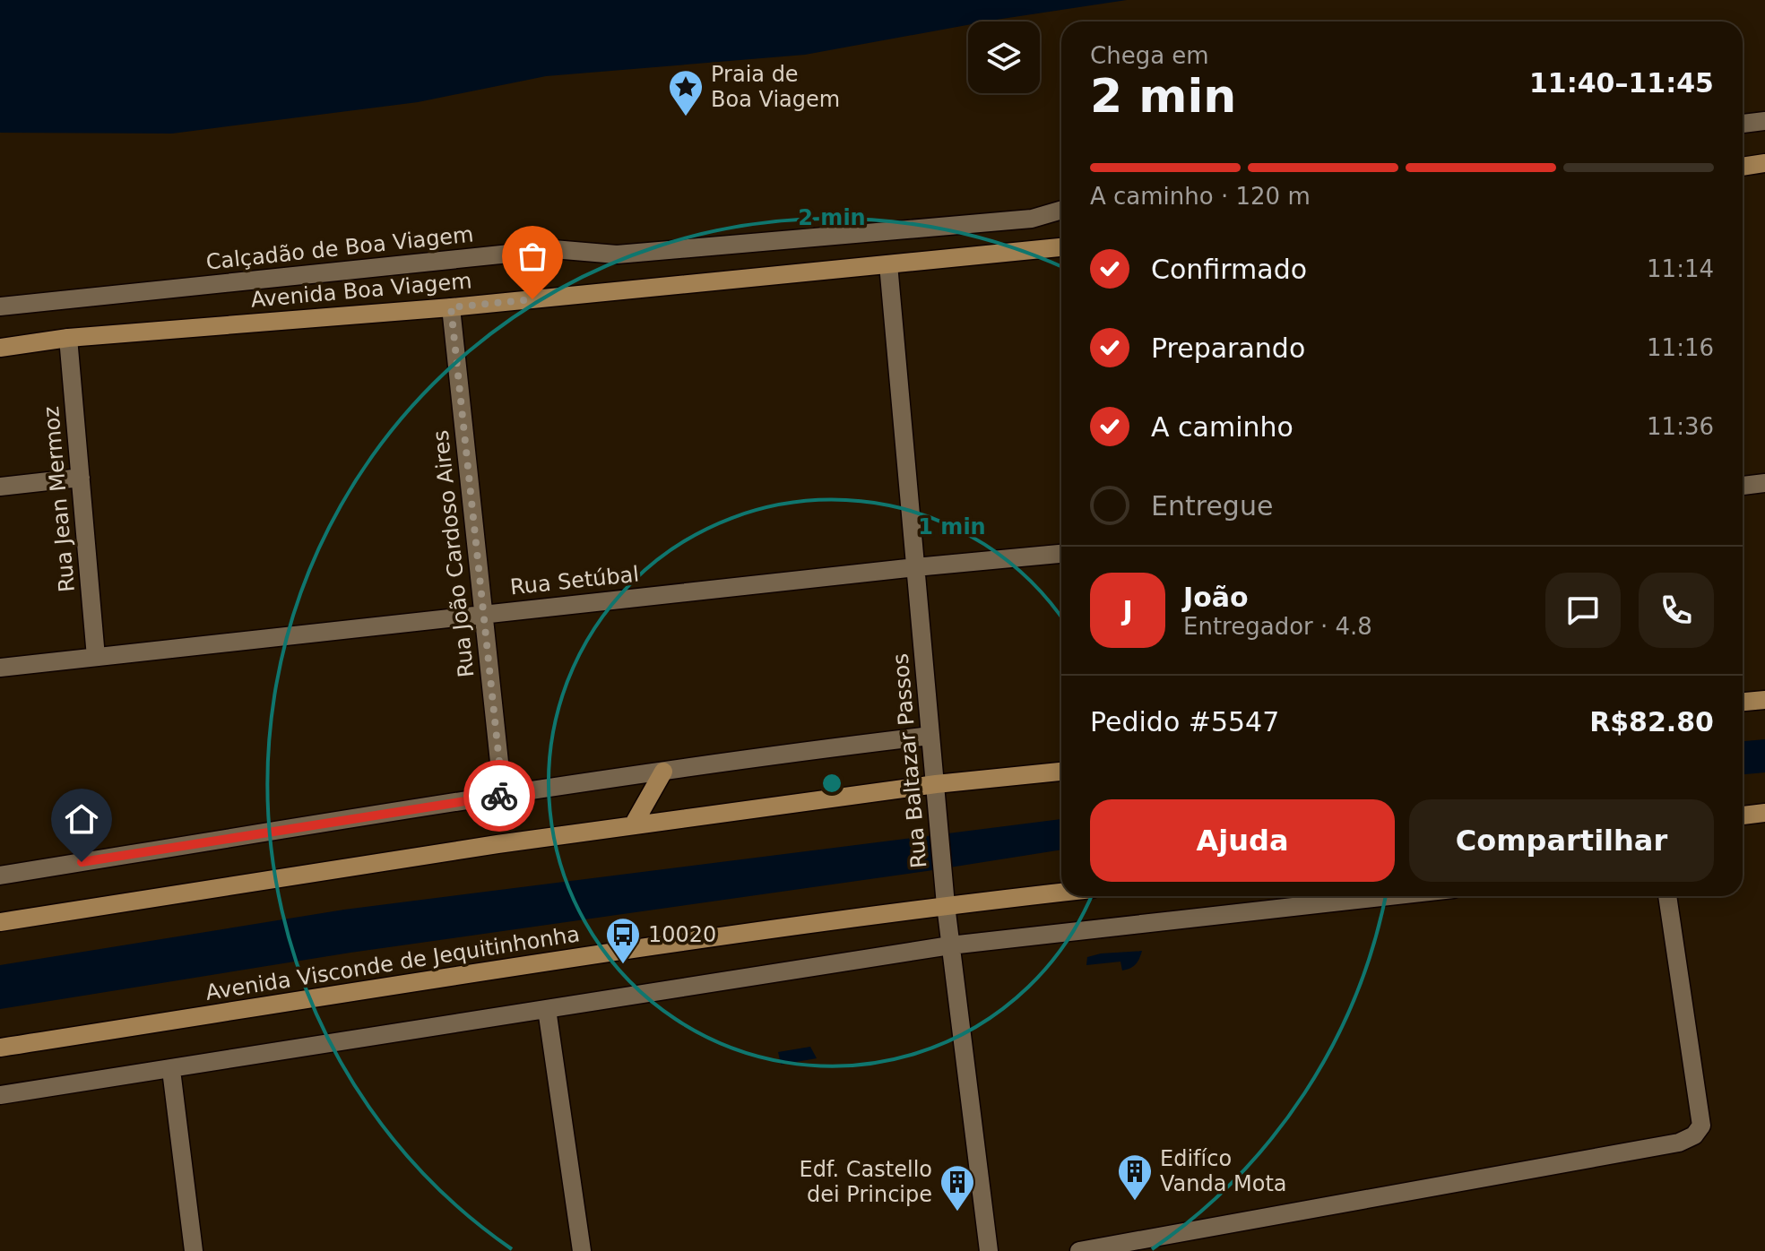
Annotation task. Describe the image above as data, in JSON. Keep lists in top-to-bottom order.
{
  "streets": {
    "main road": ["Avenida Boa Viagem", "Avenida Visconde de Jequitinhonha"],
    "street": [
      "Calçadão de Boa Viagem",
      "Rua Jean Mermoz",
      "Rua João Cardoso Aires",
      "Rua Setúbal",
      "Rua Baltazar Passos"
    ]
  },
  "crossings": [
    ["Avenida Boa Viagem", "Rua Jean Mermoz"],
    ["Avenida Boa Viagem", "Rua João Cardoso Aires"],
    ["Avenida Boa Viagem", "Rua Baltazar Passos"],
    ["Rua Jean Mermoz", "Rua Setúbal"],
    ["Rua João Cardoso Aires", "Rua Setúbal"],
    ["Rua Setúbal", "Rua Baltazar Passos"],
    ["Rua Baltazar Passos", "Avenida Visconde de Jequitinhonha"]
  ],
  "places": {
    "place": ["Praia de Boa Viagem"],
    "bus stop": ["10020"],
    "building": ["Edifíco Vanda Mota", "Edf. Castello dei Principe"]
  },
  "page": {
    "heading": ["2 min", "Chega em", "11:40–11:45"],
    "panel": [
      "João",
      "Entregador · 4.8",
      "Pedido #5547",
      "R$82.80"
    ],
    "bar": "A caminho · 120 m",
    "list": [
      ["Confirmado", "11:14"],
      ["Preparando", "11:16"],
      ["A caminho", "11:36"],
      "Entregue"
    ],
    "round": "J",
    "buttons": ["Ajuda", "Compartilhar"]
  },
  "rings": ["2 min", "1 min"]
}
